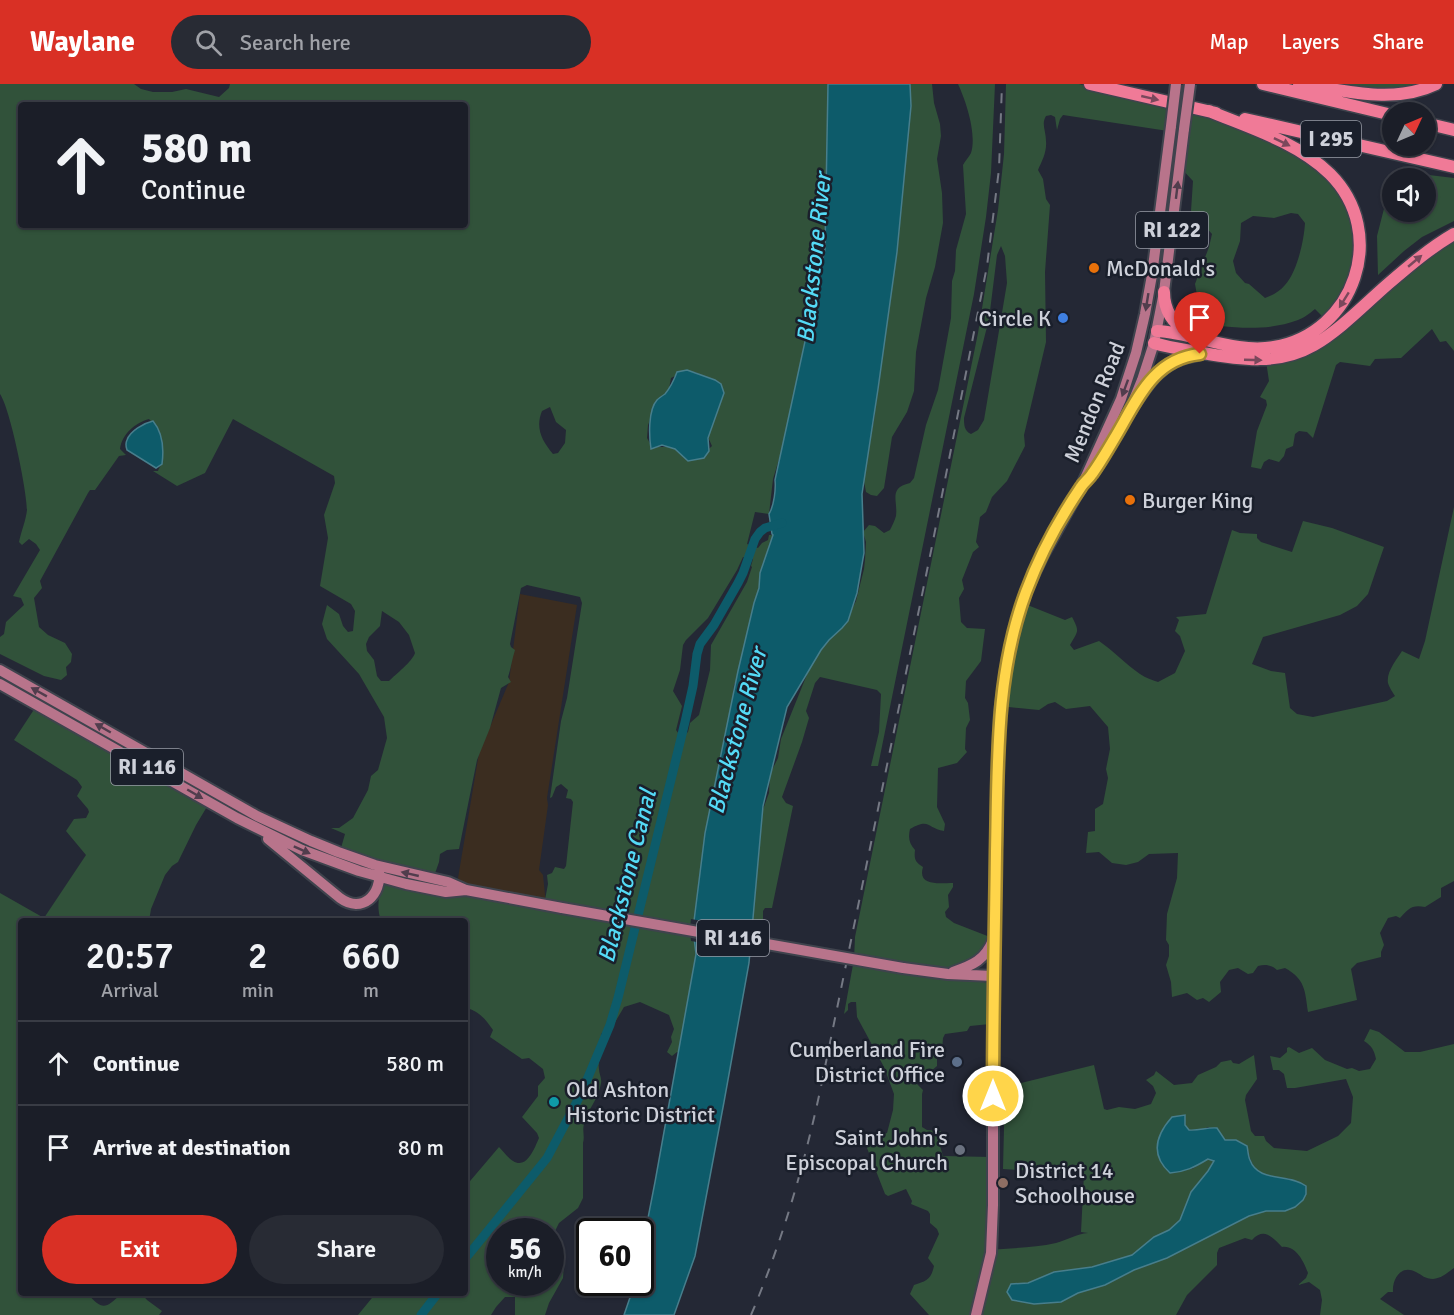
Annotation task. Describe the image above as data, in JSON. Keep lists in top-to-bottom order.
{
  "streets": {
    "highway": ["I 295"],
    "main road": ["RI 122", "Mendon Road", "RI 116"]
  },
  "crossings": [
    ["Mendon Road", "RI 116"]
  ],
  "water": ["Blackstone River", "Blackstone Canal"],
  "places": [
    "McDonald's",
    "Circle K",
    "Burger King",
    "Cumberland Fire District Office",
    "Old Ashton Historic District",
    "Saint John's Episcopal Church",
    "District 14 Schoolhouse"
  ],
  "north": "top right",
  "page": {
    "header": "Waylane",
    "search": "Search here",
    "nav": ["Map", "Layers", "Share"],
    "turn": ["580 m", "Continue"],
    "eta": [
      "20:57",
      "Arrival",
      "2",
      "min",
      "660",
      "m"
    ],
    "list": [
      {
        "name": "Continue",
        "value": "580 m"
      },
      {
        "name": "Arrive at destination",
        "value": "80 m"
      }
    ],
    "buttons": ["Exit", "Share"],
    "speed": "56 km/h",
    "limit": "60"
  }
}
